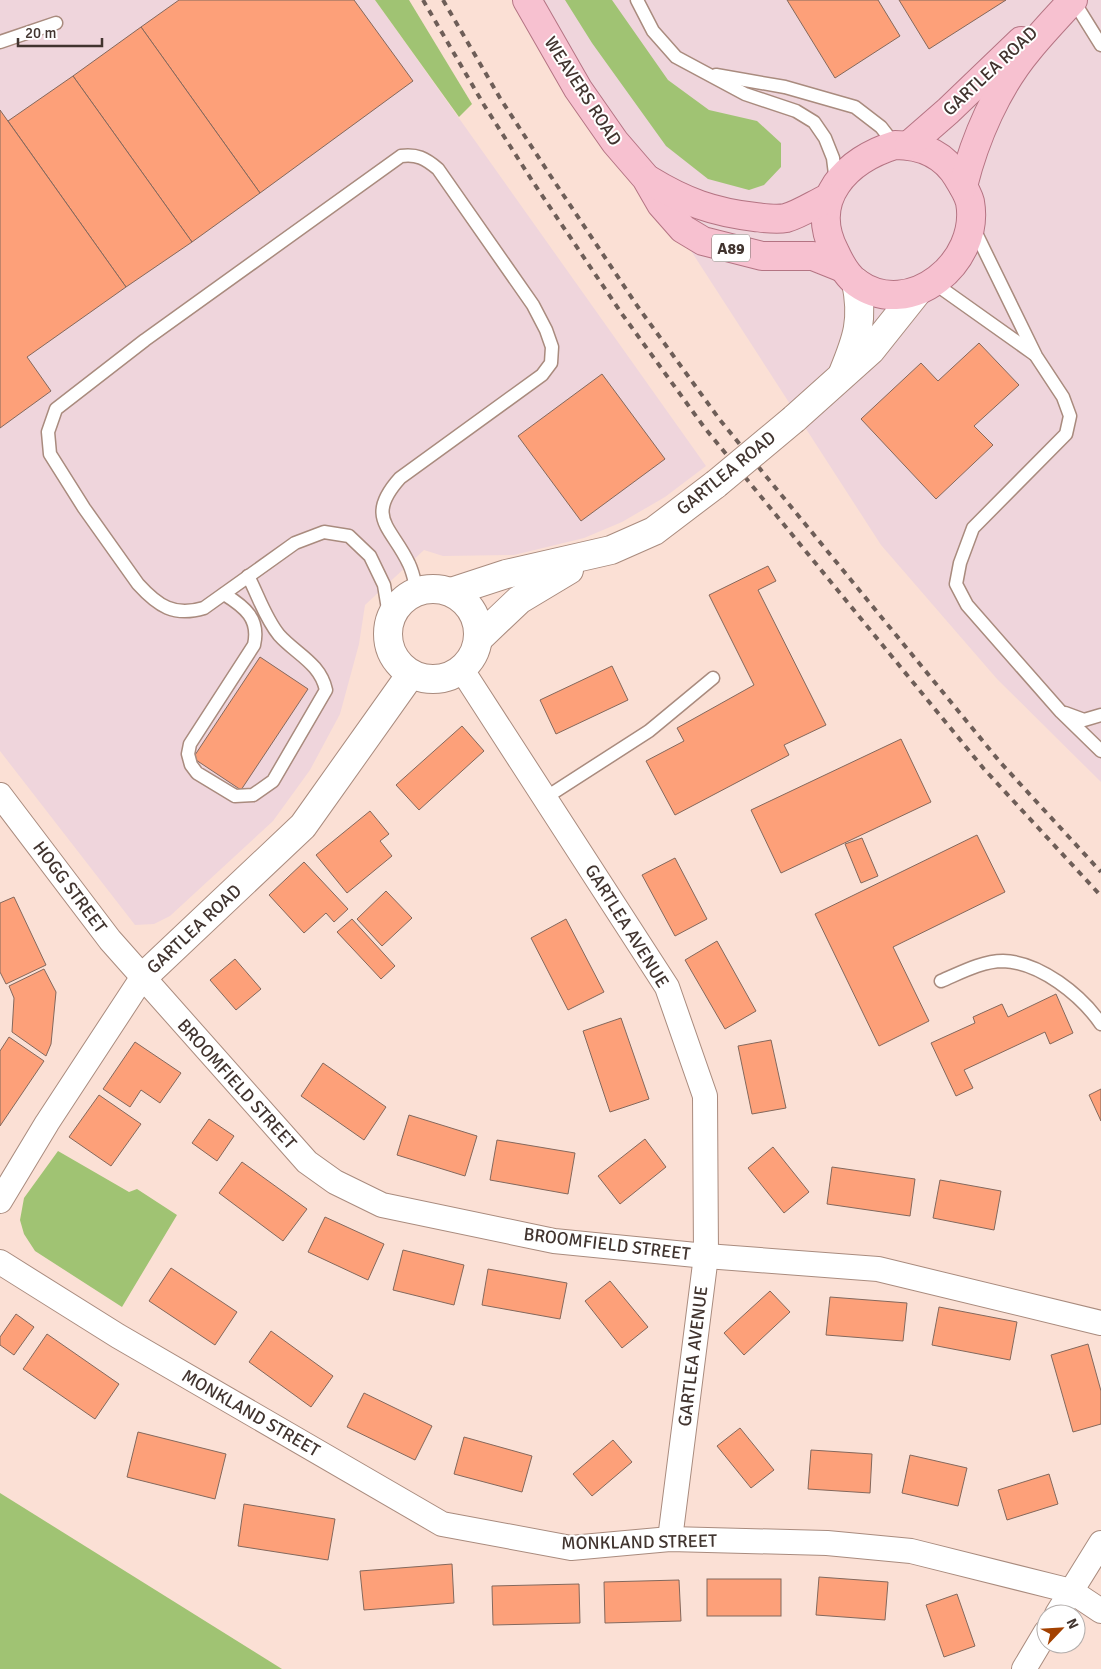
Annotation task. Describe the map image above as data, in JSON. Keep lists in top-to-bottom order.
{
  "streets": {
    "main road": ["GARTLEA ROAD", "WEAVERS ROAD", "A89"],
    "street": [
      "HOGG STREET",
      "GARTLEA AVENUE",
      "BROOMFIELD STREET",
      "MONKLAND STREET"
    ]
  },
  "crossings": [
    ["GARTLEA ROAD", "WEAVERS ROAD"],
    ["GARTLEA ROAD", "A89"],
    ["GARTLEA ROAD", "HOGG STREET"],
    ["GARTLEA ROAD", "GARTLEA AVENUE"],
    ["GARTLEA ROAD", "BROOMFIELD STREET"],
    ["WEAVERS ROAD", "A89"],
    ["HOGG STREET", "BROOMFIELD STREET"],
    ["GARTLEA AVENUE", "BROOMFIELD STREET"],
    ["GARTLEA AVENUE", "MONKLAND STREET"]
  ],
  "scale_bar": "20 m",
  "north": "top right"
}
